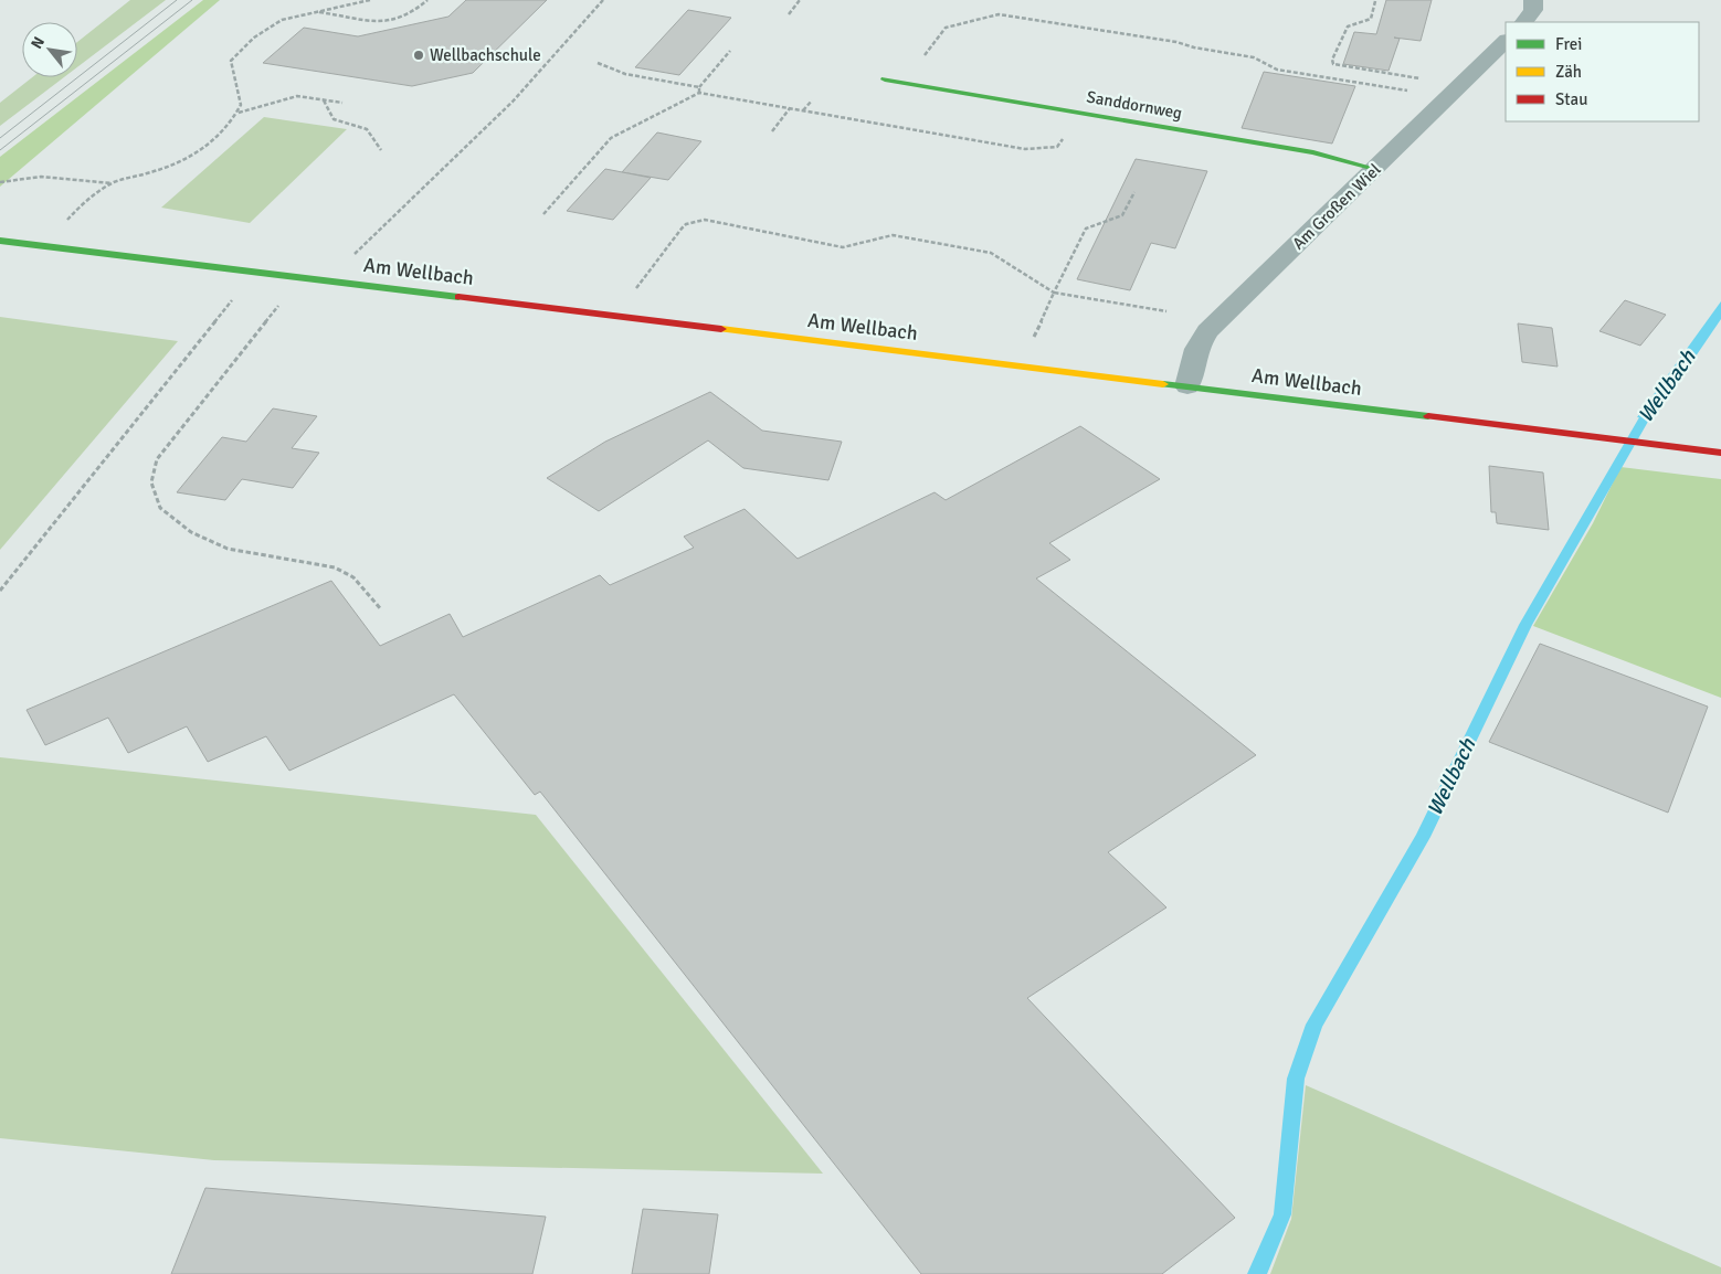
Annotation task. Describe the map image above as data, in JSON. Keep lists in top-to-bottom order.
{
  "streets": {
    "main road": ["Sanddornweg", "Am Wellbach"],
    "street": ["Am Großen Wiel"]
  },
  "crossings": [
    ["Sanddornweg", "Am Großen Wiel"],
    ["Am Großen Wiel", "Am Wellbach"]
  ],
  "water": ["Wellbach"],
  "places": ["Wellbachschule"],
  "legend": ["Frei", "Zäh", "Stau"],
  "north": "top left"
}
